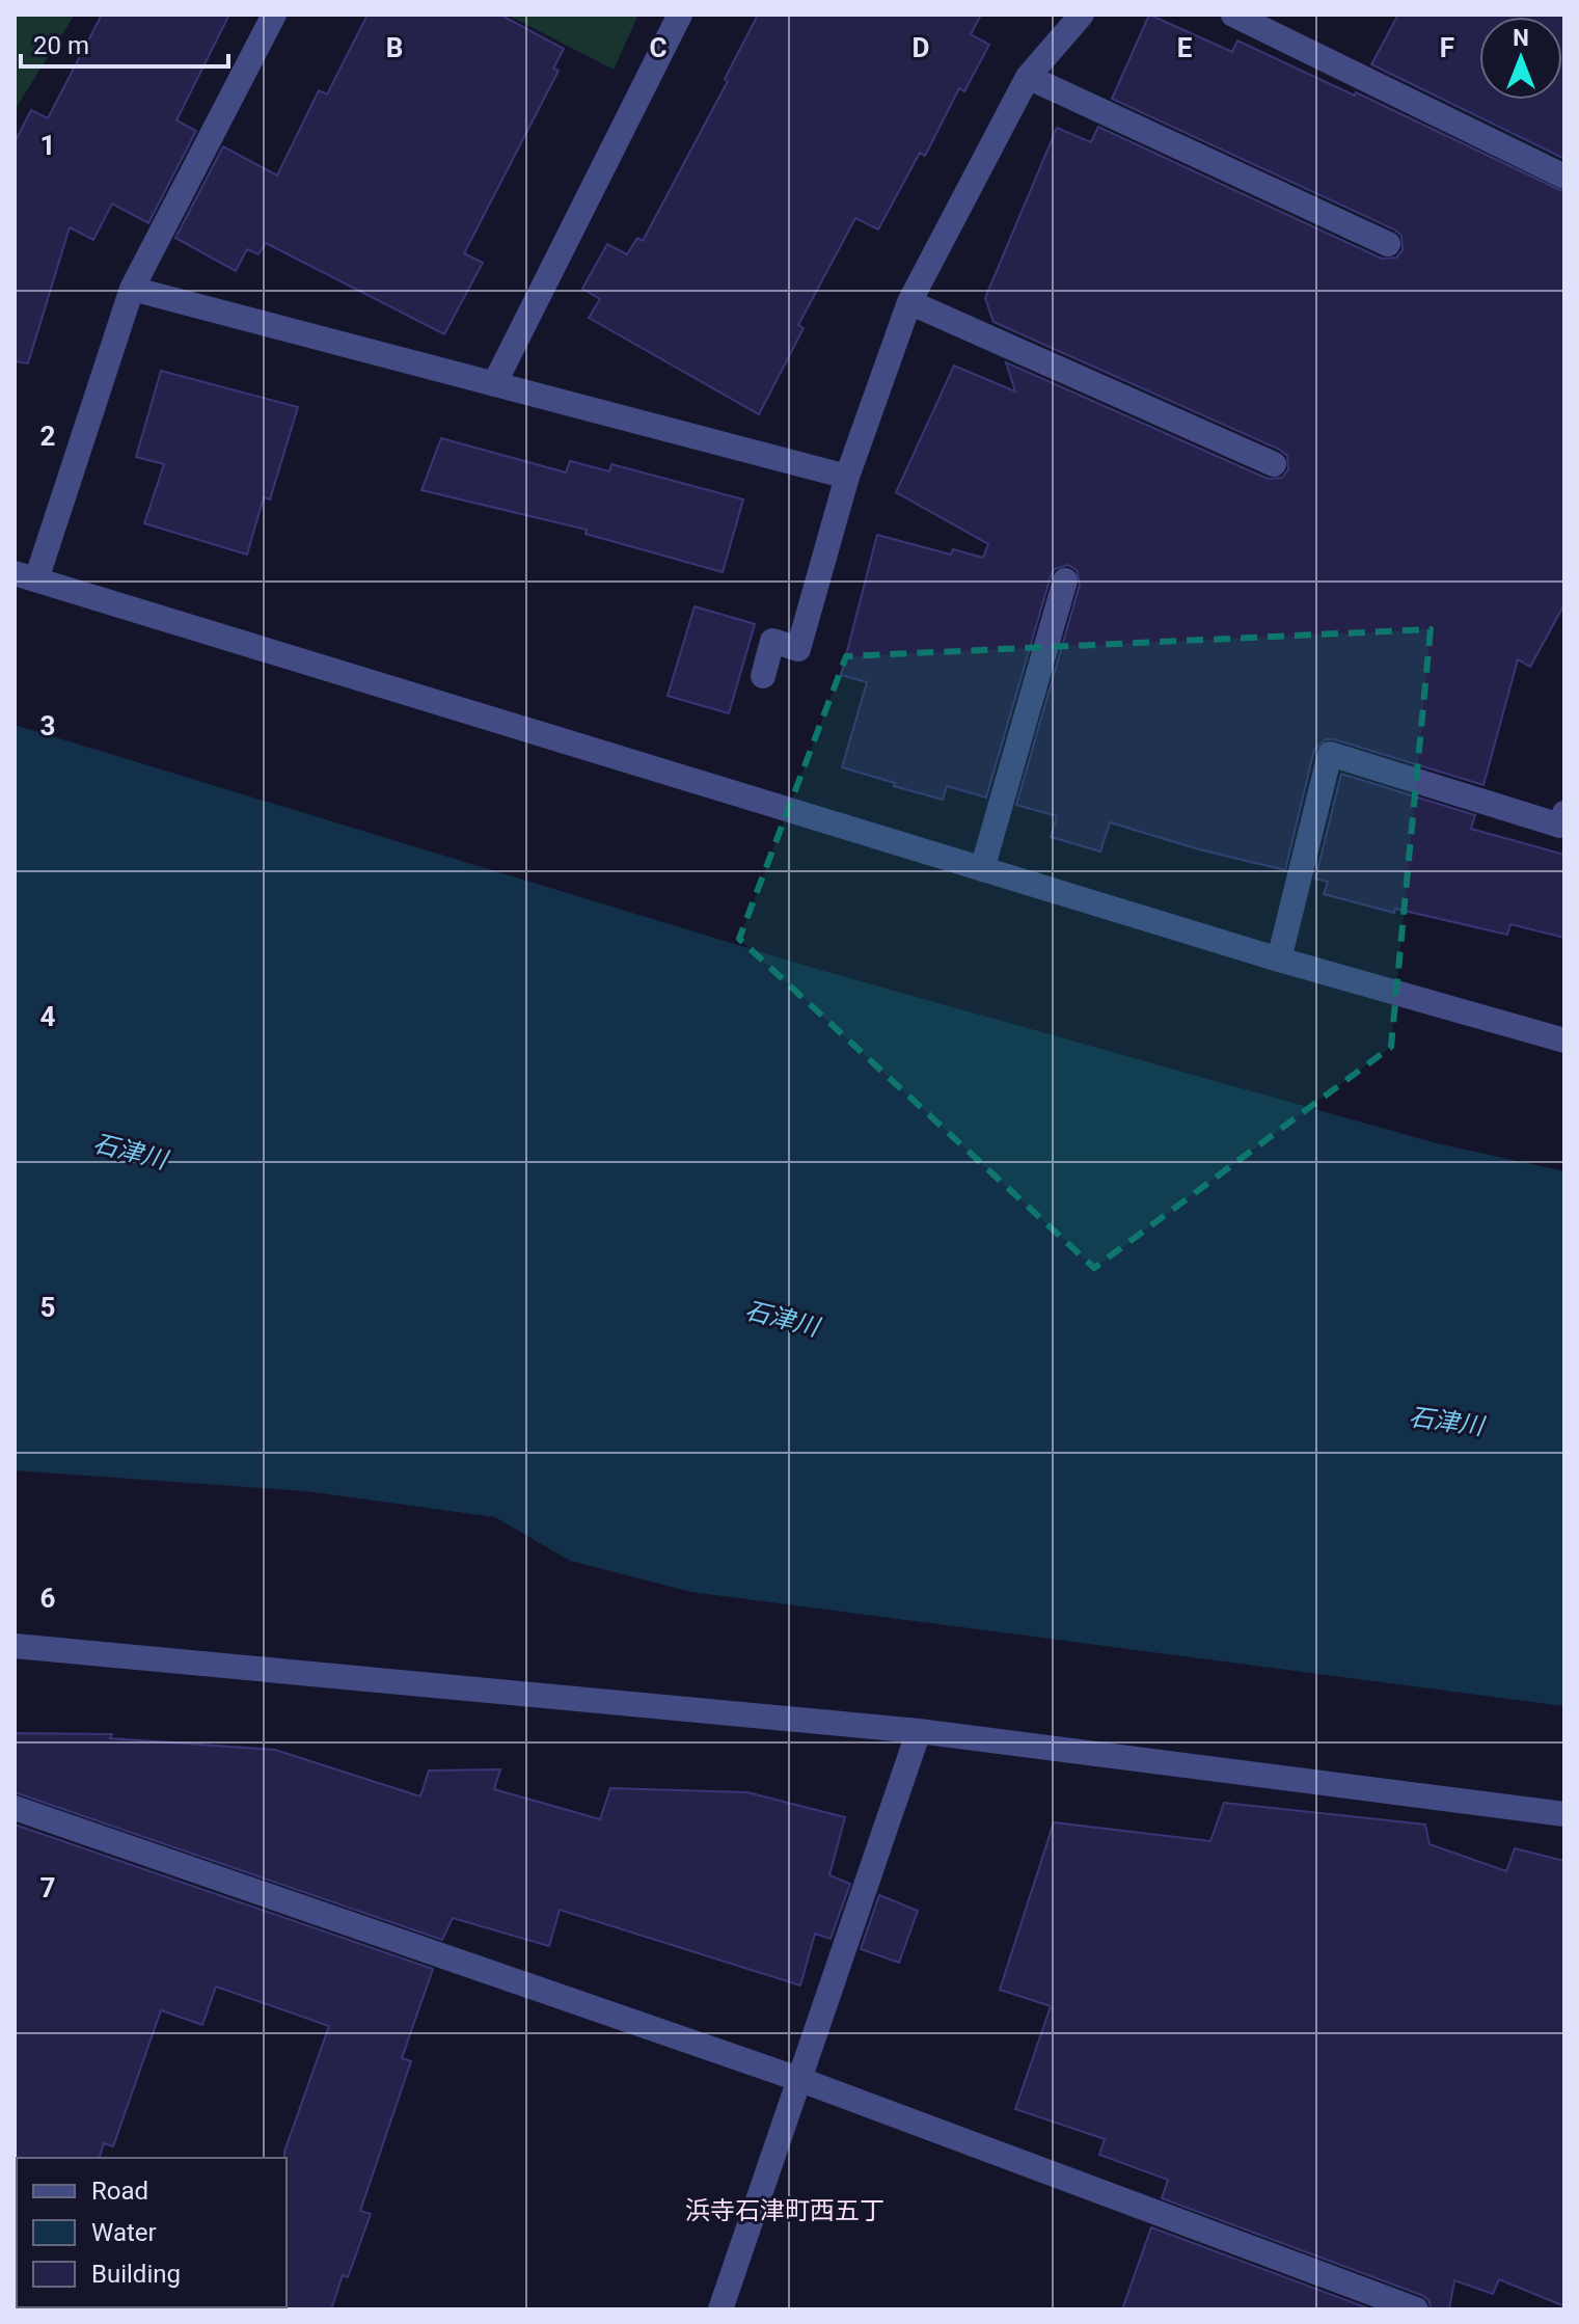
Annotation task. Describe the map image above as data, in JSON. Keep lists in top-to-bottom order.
{
  "districts": ["浜寺石津町西五丁"],
  "water": ["石津川"],
  "legend": ["Road", "Water", "Building"],
  "scale_bar": "20 m",
  "north": "top",
  "grid": {
    "columns": [
      "B",
      "C",
      "D",
      "E",
      "F"
    ],
    "rows": [
      "1",
      "2",
      "3",
      "4",
      "5",
      "6",
      "7"
    ]
  }
}
